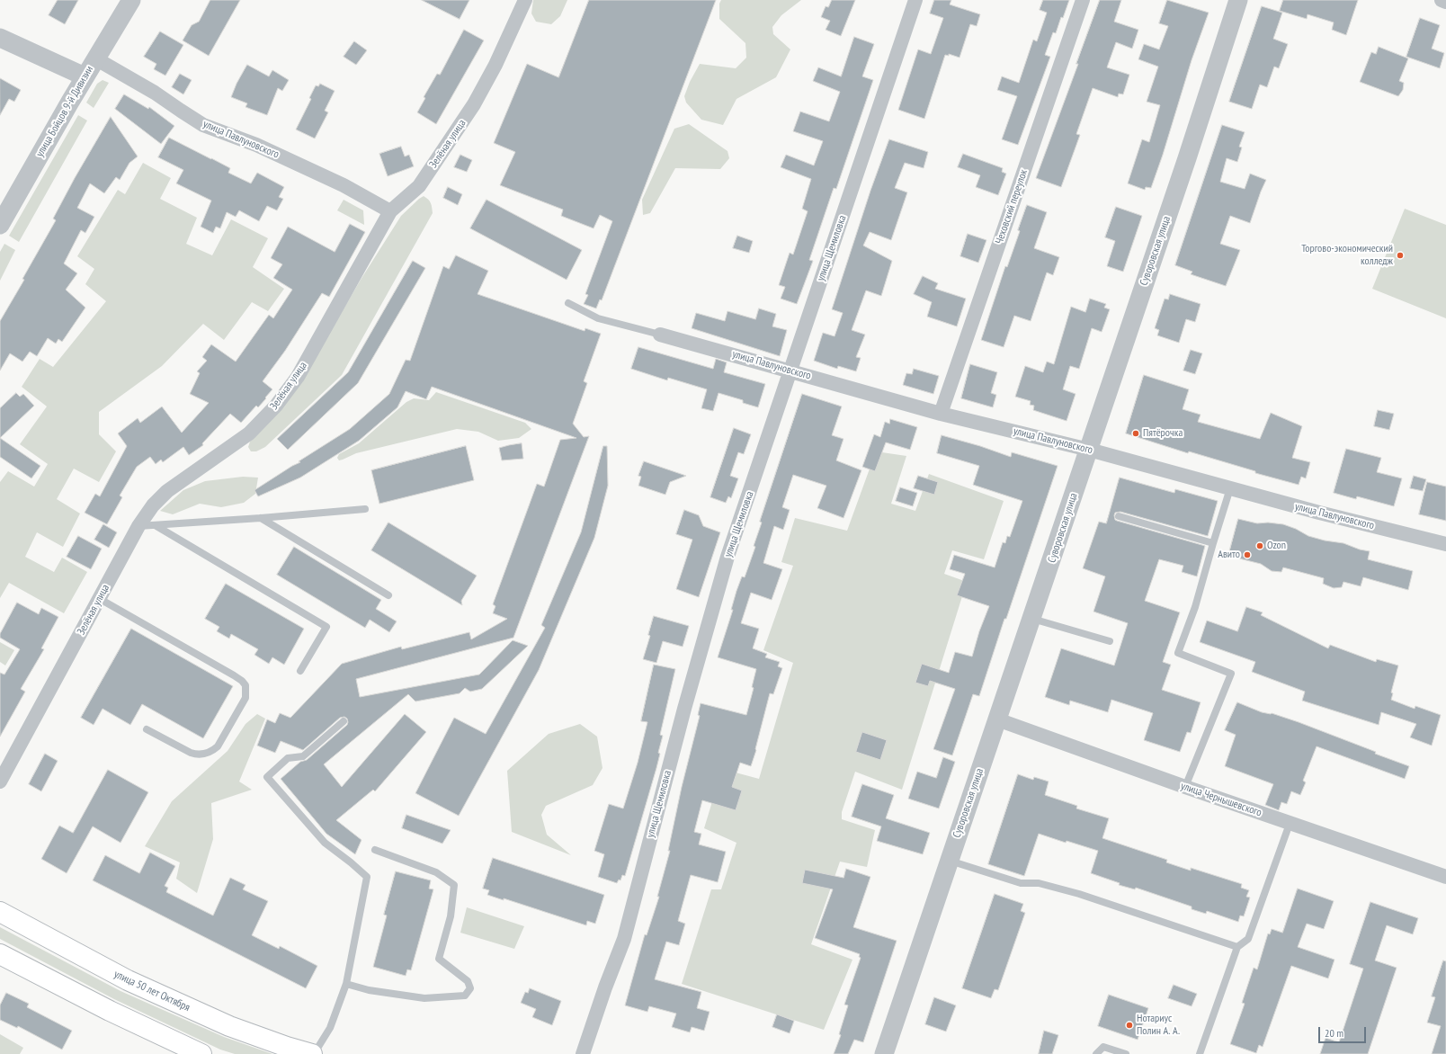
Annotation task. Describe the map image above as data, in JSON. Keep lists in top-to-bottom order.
{
  "streets": {
    "main road": ["улица 50 лет Октября"],
    "street": [
      "улица Бойцов 9-й Дивизии",
      "улица Павлуновского",
      "Зелёная улица",
      "Чеховский переулок",
      "улица Щемиловка",
      "Суворовская улица",
      "улица Чернышевского"
    ]
  },
  "crossings": [
    ["улица Бойцов 9-й Дивизии", "улица Павлуновского"],
    ["улица Павлуновского", "Зелёная улица"],
    ["улица Павлуновского", "Чеховский переулок"],
    ["улица Павлуновского", "улица Щемиловка"],
    ["улица Павлуновского", "Суворовская улица"],
    ["Суворовская улица", "улица Чернышевского"]
  ],
  "places": [
    "Торгово-экономический колледж",
    "Пятёрочка",
    "Ozon",
    "Авито",
    "Нотариус Полин А. А."
  ],
  "scale_bar": "20 m"
}
